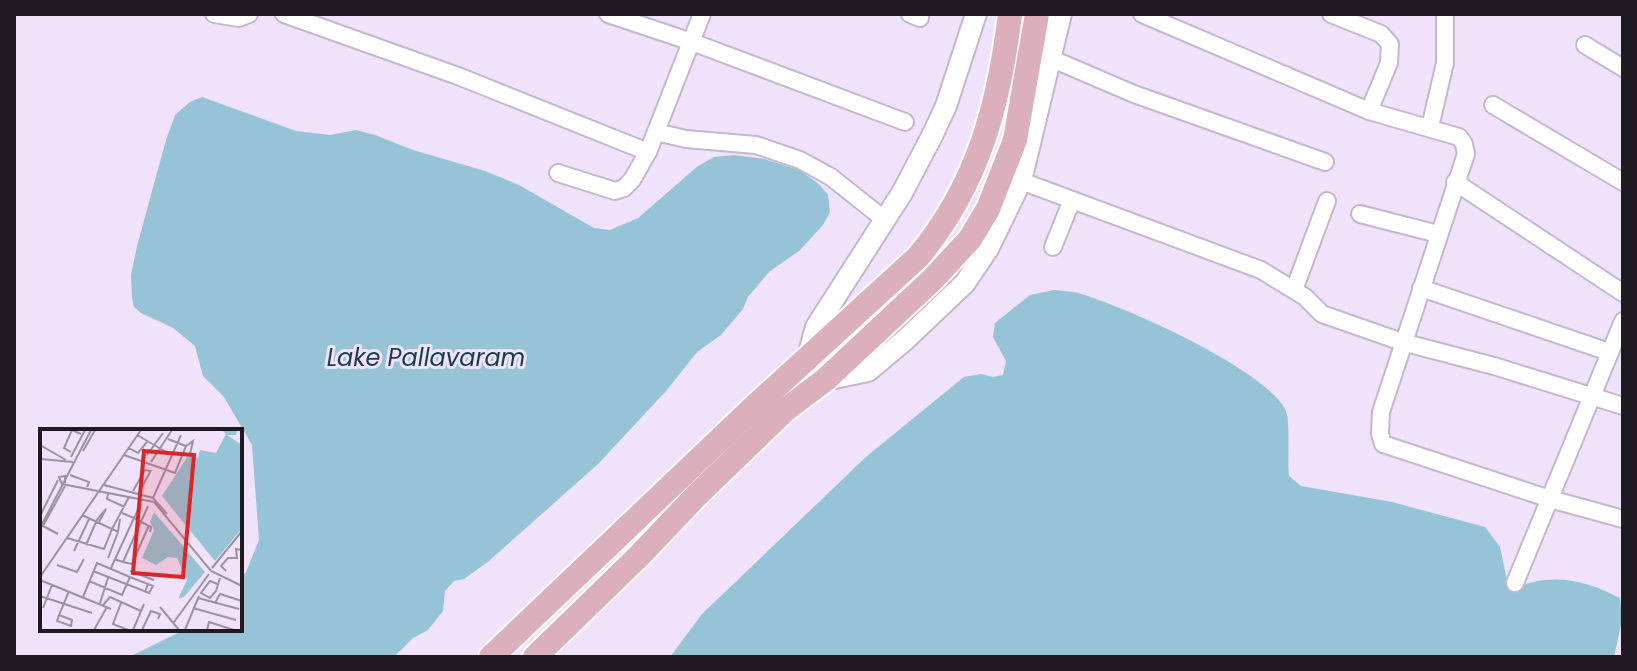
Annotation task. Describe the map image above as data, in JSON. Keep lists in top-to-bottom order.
{
  "water": ["Lake Pallavaram"]
}
